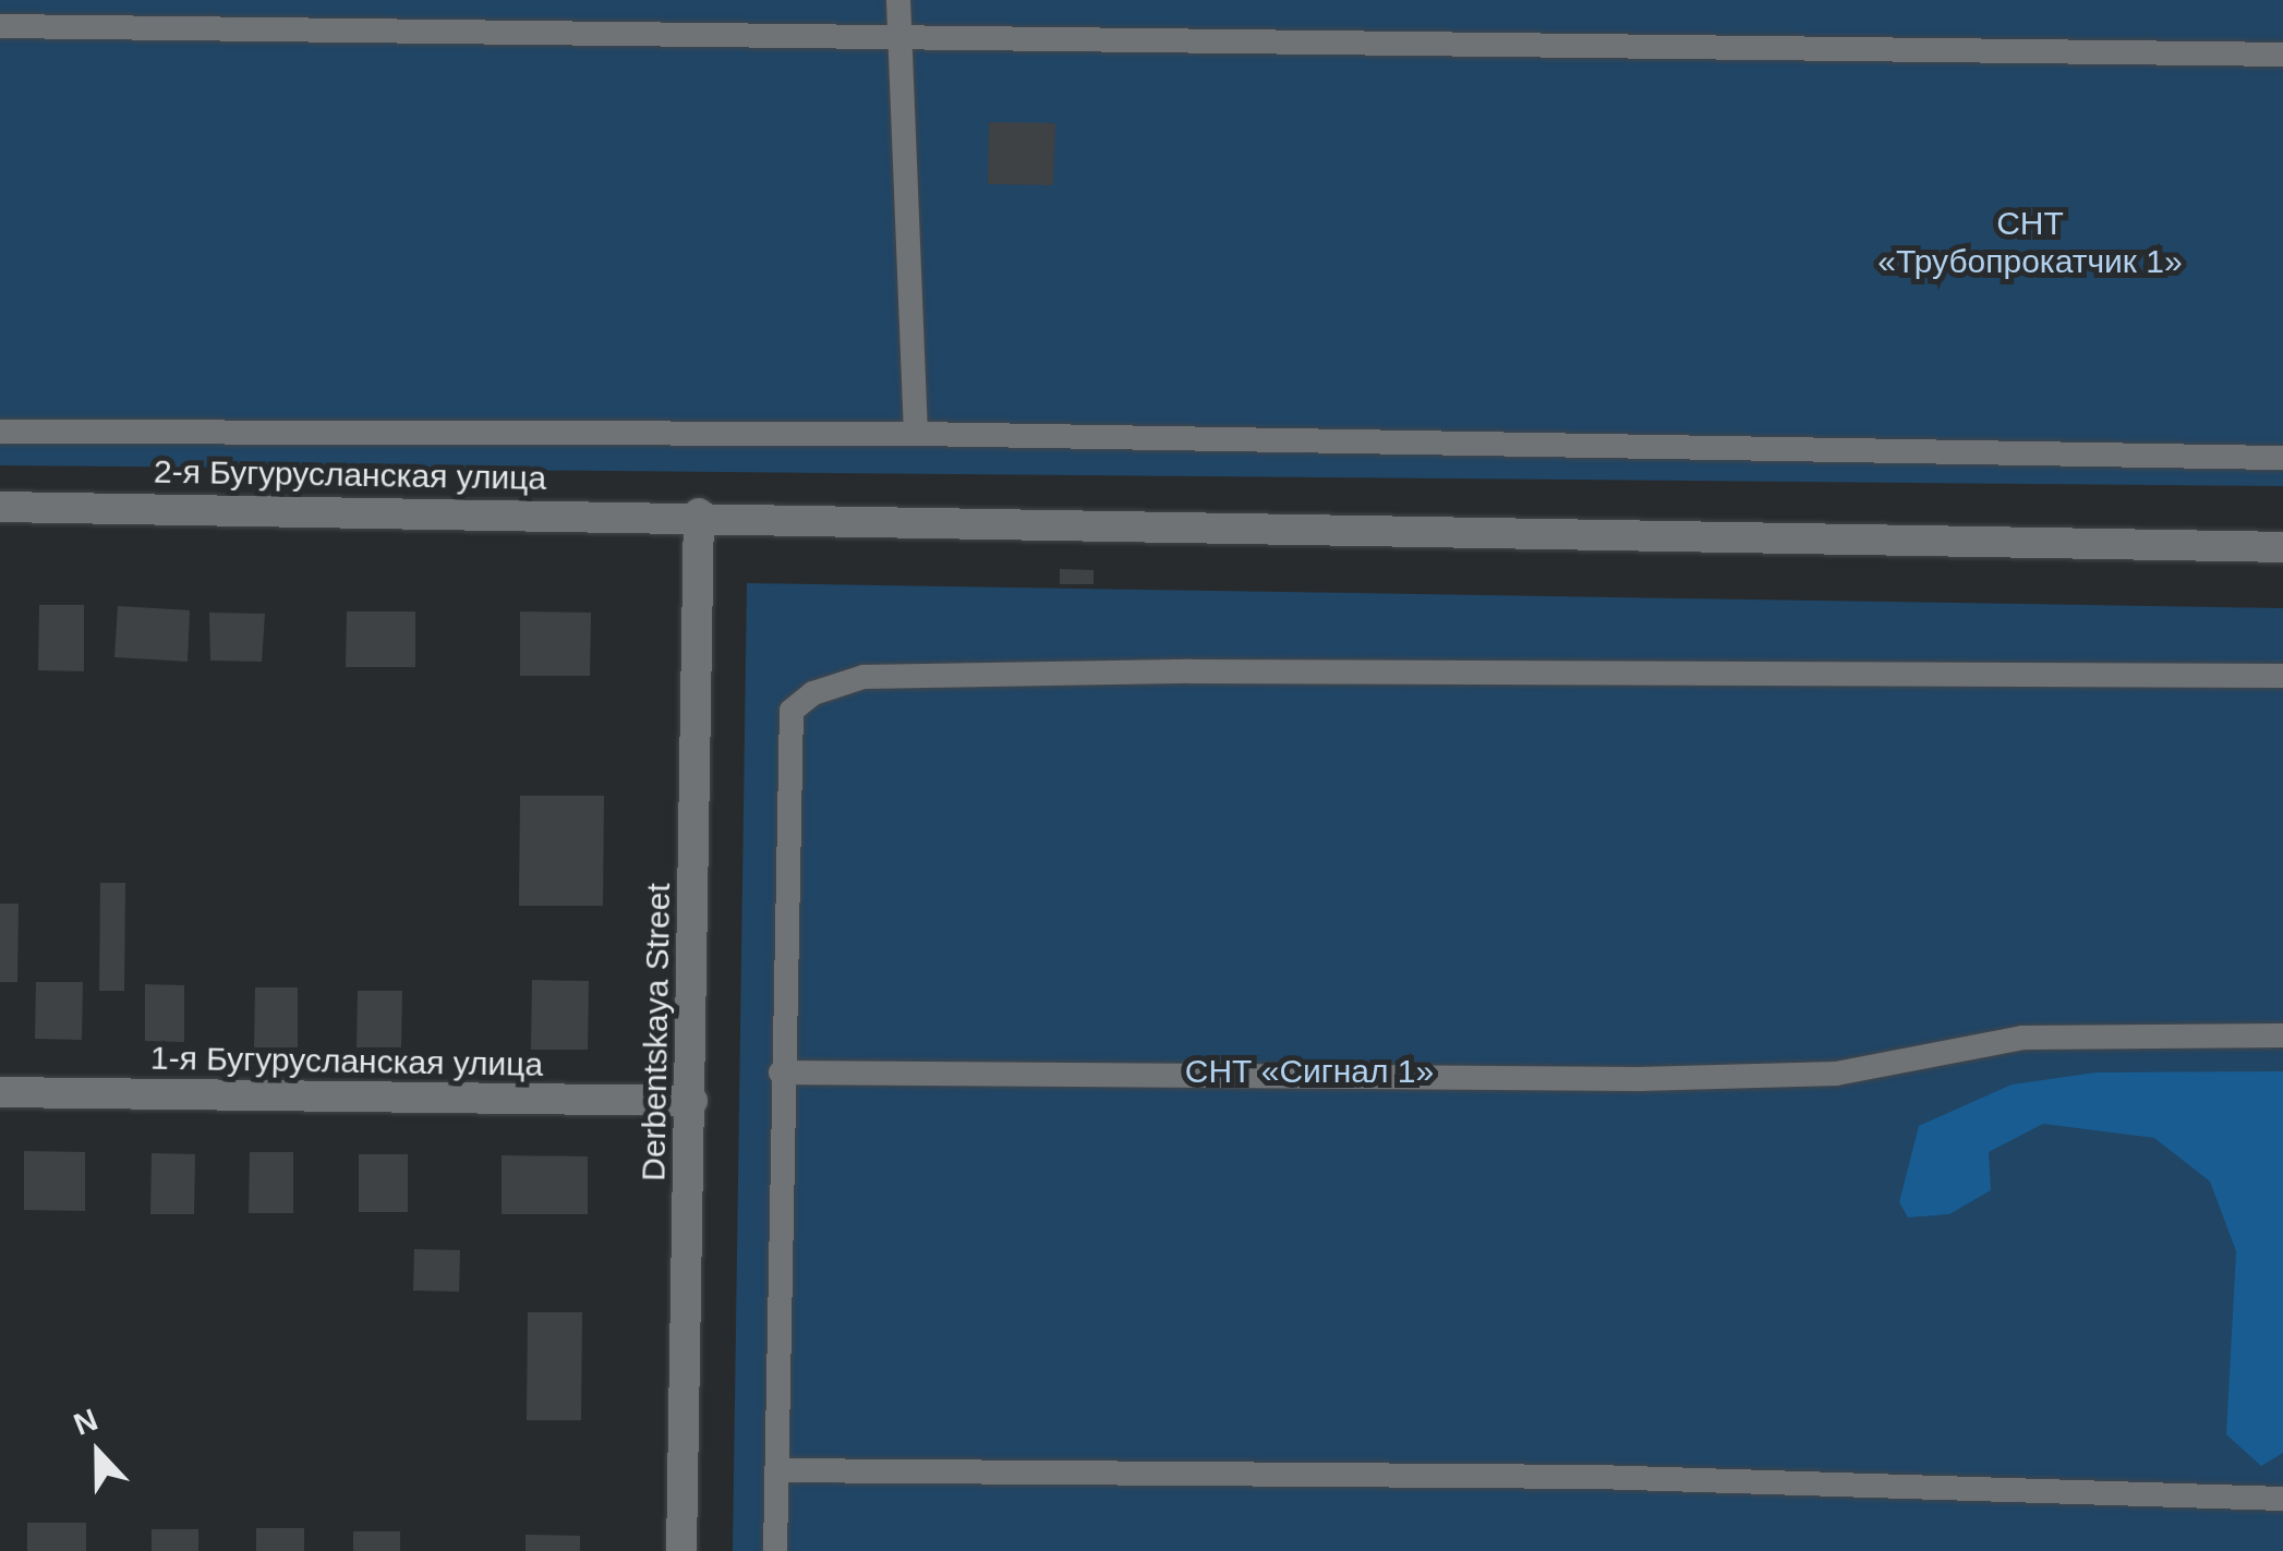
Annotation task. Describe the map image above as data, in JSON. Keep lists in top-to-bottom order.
{
  "streets": {
    "street": ["2-я Бугурусланская улица", "Derbentskaya Street", "1-я Бугурусланская улица"]
  },
  "crossings": [
    ["2-я Бугурусланская улица", "Derbentskaya Street"],
    ["Derbentskaya Street", "1-я Бугурусланская улица"]
  ],
  "parks": ["СНТ «Трубопрокатчик 1»", "СНТ «Сигнал 1»"],
  "north": "top"
}
